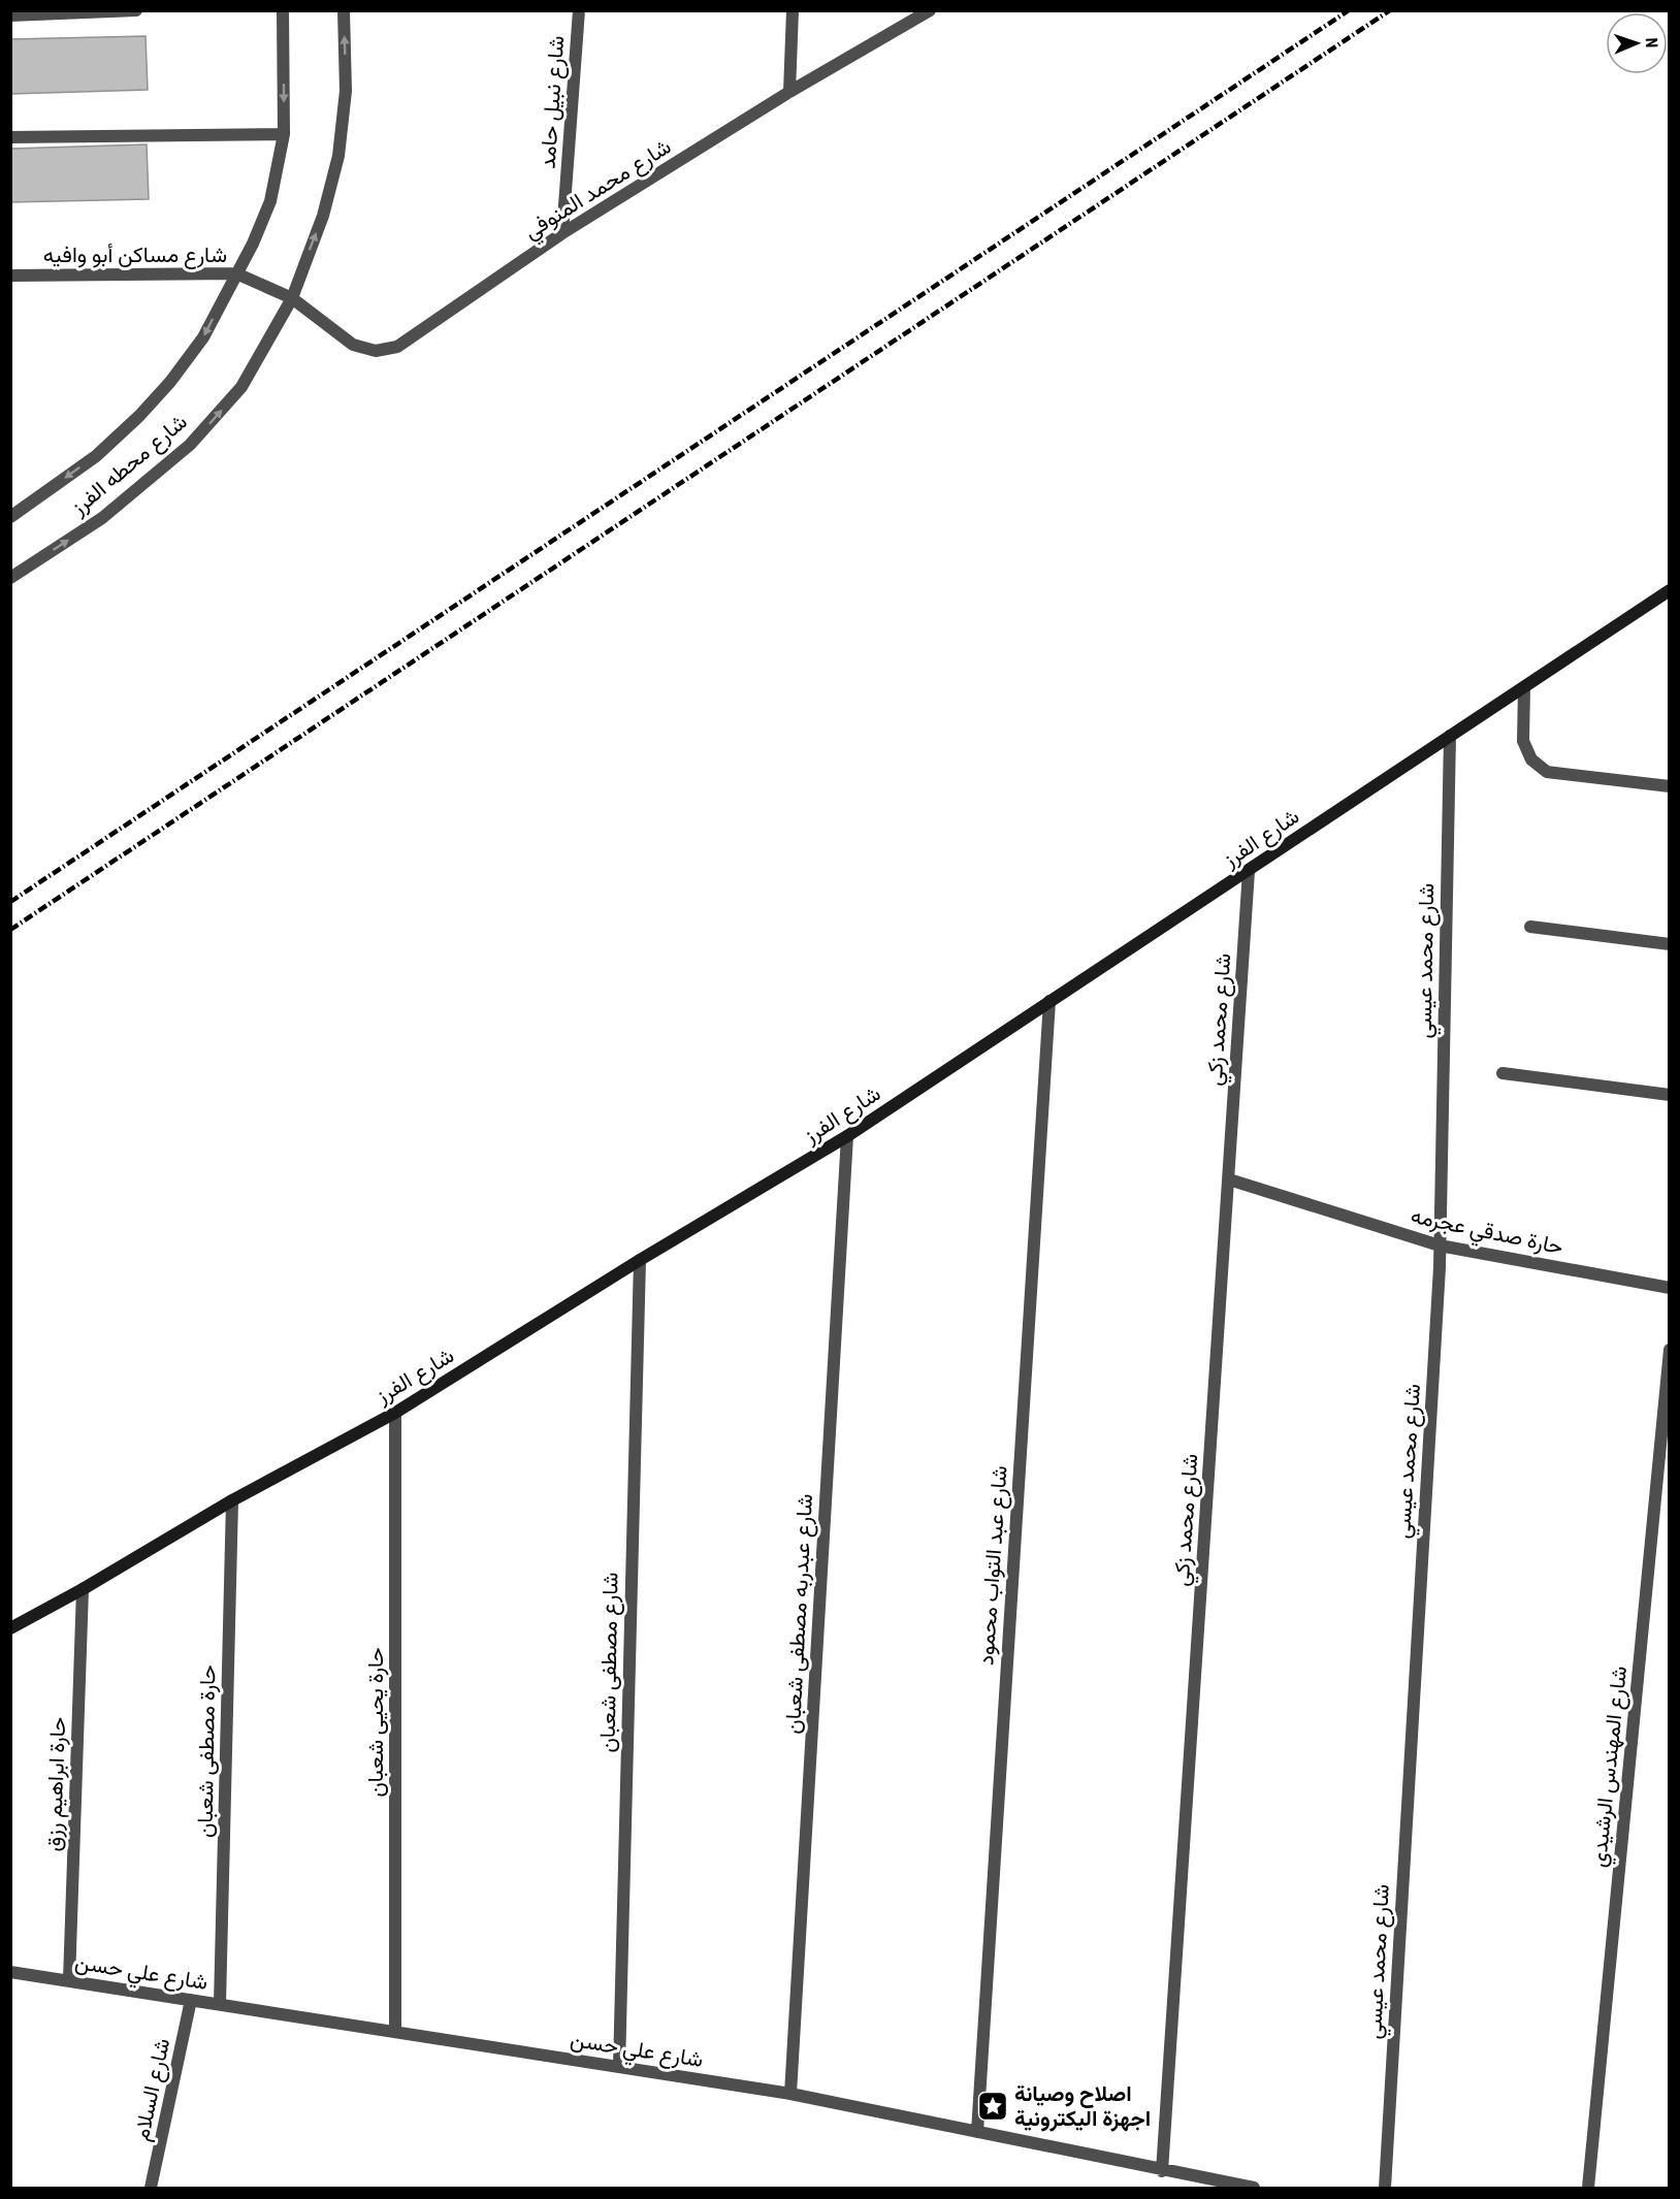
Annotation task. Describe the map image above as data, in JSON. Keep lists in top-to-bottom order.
{
  "streets": {
    "street": [
      "شارع نبيل حامد",
      "شارع محمد المنوفي",
      "شارع مساكن أبو وافيه",
      "شارع محطه الفرز",
      "شارع الفرز",
      "شارع محمد عيسي",
      "شارع محمد زكي",
      "حارة صدقي عجرمه",
      "شارع عبد التواب محمود",
      "شارع عبدربه مصطفى شعبان",
      "شارع مصطفى شعبان",
      "حارة يحيى شعبان",
      "حارة مصطفى شعبان",
      "شارع المهندس الرشيدي",
      "حارة ابراهيم رزق",
      "شارع علي حسن",
      "شارع السلام"
    ]
  },
  "crossings": [
    ["شارع نبيل حامد", "شارع محمد المنوفي"],
    ["شارع محمد المنوفي", "شارع مساكن أبو وافيه"],
    ["شارع محمد المنوفي", "شارع محطه الفرز"],
    ["شارع مساكن أبو وافيه", "شارع محطه الفرز"],
    ["شارع الفرز", "شارع محمد عيسي"],
    ["شارع الفرز", "شارع محمد زكي"],
    ["شارع الفرز", "شارع عبد التواب محمود"],
    ["شارع الفرز", "شارع عبدربه مصطفى شعبان"],
    ["شارع الفرز", "شارع مصطفى شعبان"],
    ["شارع الفرز", "حارة يحيى شعبان"],
    ["شارع الفرز", "حارة مصطفى شعبان"],
    ["شارع الفرز", "حارة ابراهيم رزق"],
    ["شارع محمد عيسي", "حارة صدقي عجرمه"],
    ["شارع محمد زكي", "حارة صدقي عجرمه"],
    ["شارع محمد زكي", "شارع علي حسن"],
    ["شارع عبد التواب محمود", "شارع علي حسن"],
    ["شارع عبدربه مصطفى شعبان", "شارع علي حسن"],
    ["شارع مصطفى شعبان", "شارع علي حسن"],
    ["حارة يحيى شعبان", "شارع علي حسن"],
    ["حارة مصطفى شعبان", "شارع علي حسن"],
    ["حارة ابراهيم رزق", "شارع علي حسن"],
    ["شارع علي حسن", "شارع السلام"]
  ],
  "places": {
    "place": ["اصلاح وصيانة اجهزة اليكترونية"]
  },
  "north": "right"
}
